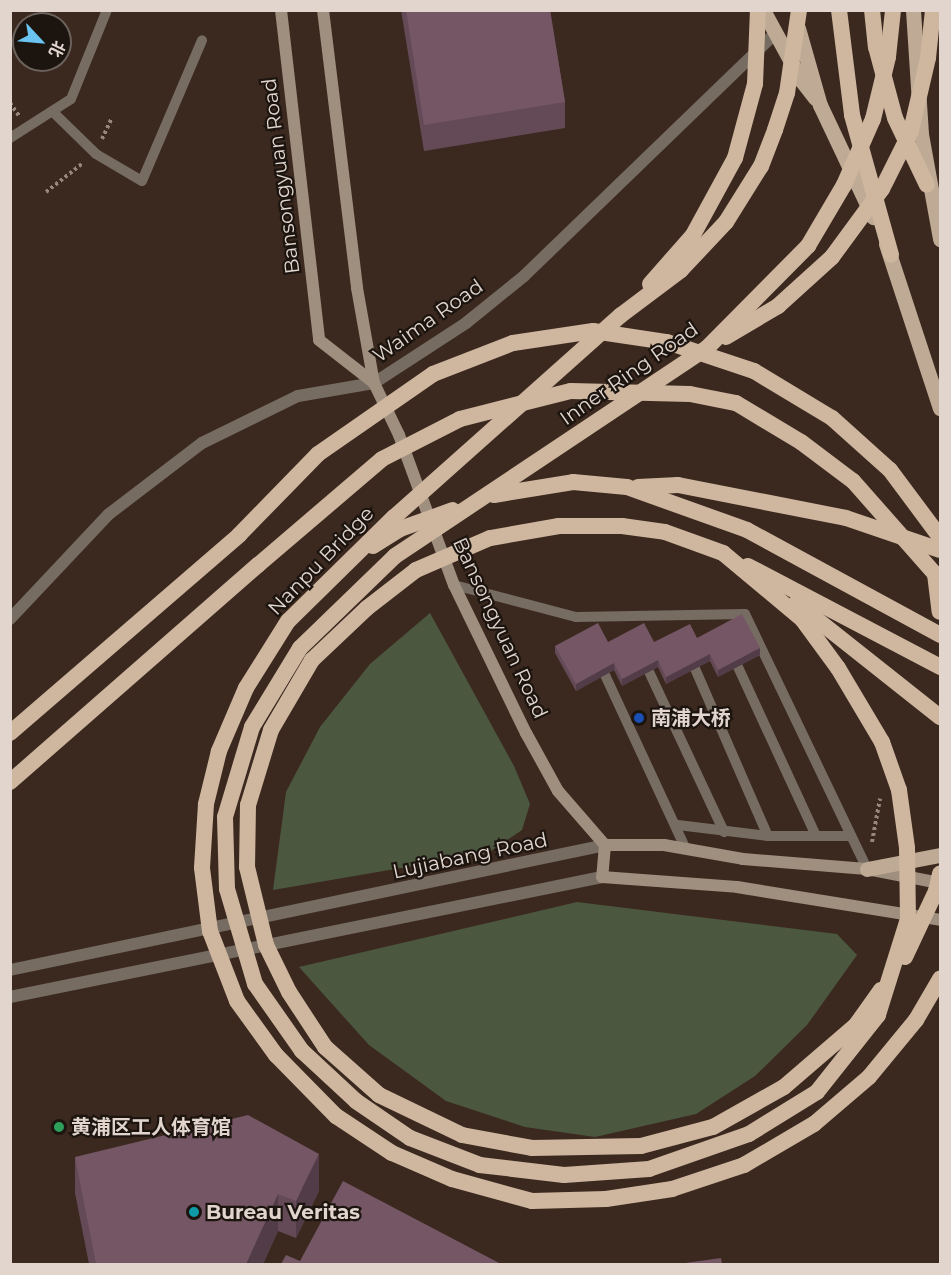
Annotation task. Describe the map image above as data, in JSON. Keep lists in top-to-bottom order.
{
  "streets": {
    "highway": ["Inner Ring Road", "Nanpu Bridge"],
    "main road": ["Bansongyuan Road", "Lujiabang Road"],
    "street": ["Waima Road"]
  },
  "crossings": [
    ["Bansongyuan Road", "Waima Road"],
    ["Bansongyuan Road", "Lujiabang Road"]
  ],
  "places": ["南浦大桥", "黄浦区工人体育馆", "Bureau Veritas"],
  "north": "bottom right"
}
